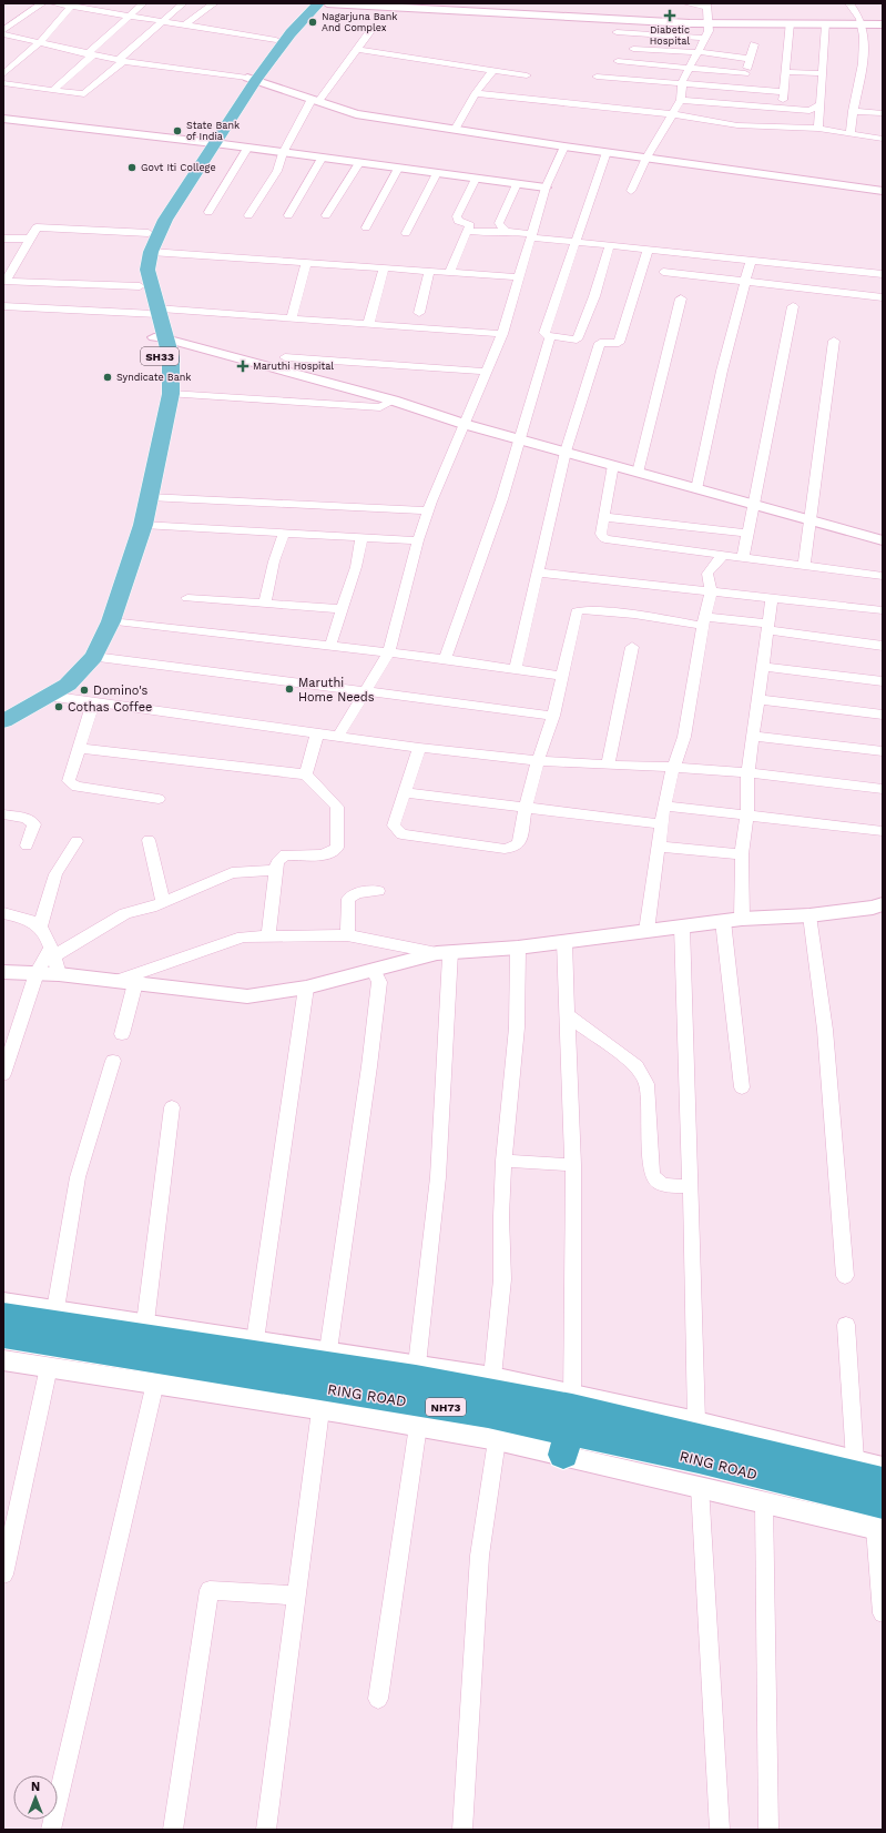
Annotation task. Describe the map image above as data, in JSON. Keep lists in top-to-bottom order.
{
  "streets": {
    "highway": ["RING ROAD", "NH73"],
    "main road": ["SH33"]
  },
  "places": {
    "health": ["Diabetic Hospital", "Maruthi Hospital"],
    "other": [
      "Nagarjuna Bank And Complex",
      "State Bank of India",
      "Govt Iti College",
      "Syndicate Bank",
      "Maruthi Home Needs",
      "Domino's",
      "Cothas Coffee"
    ]
  },
  "north": "top"
}
